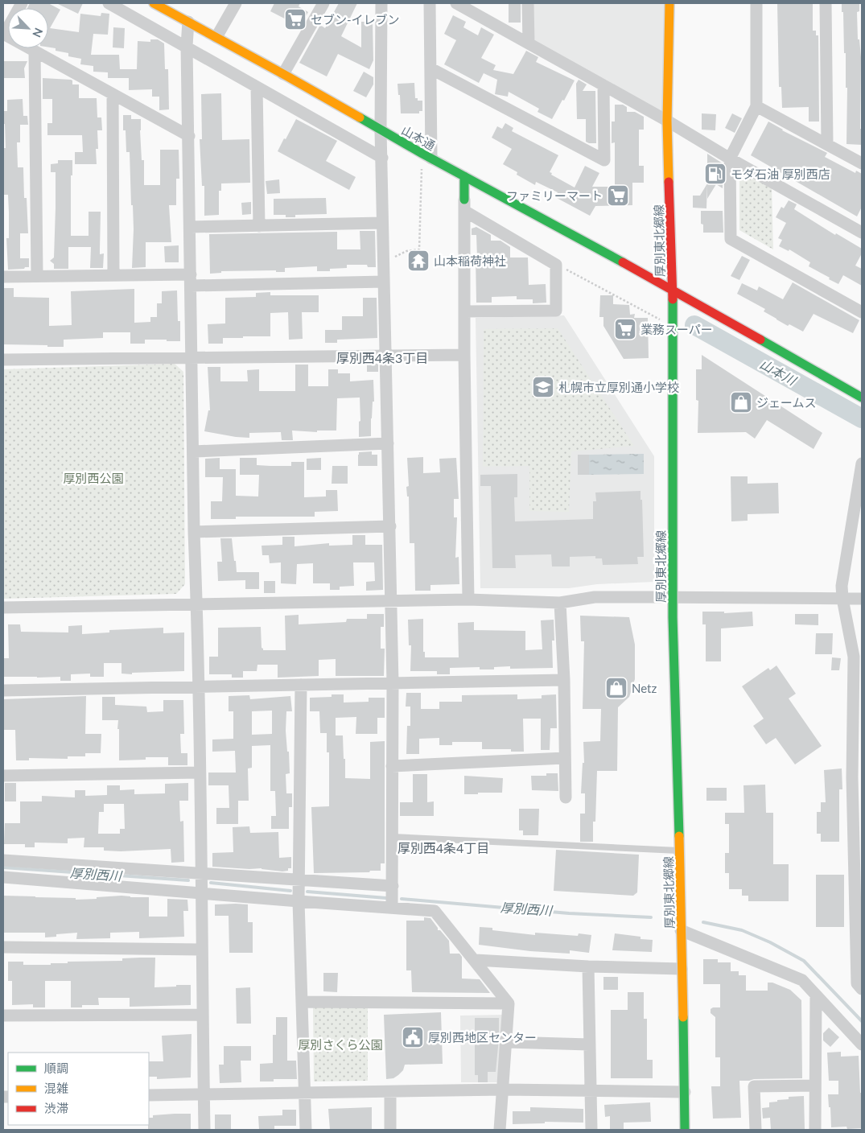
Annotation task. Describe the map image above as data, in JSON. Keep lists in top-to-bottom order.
{
  "streets": {
    "main road": ["山本通", "厚別東北郷線"]
  },
  "crossings": [
    ["山本通", "厚別東北郷線"]
  ],
  "districts": ["厚別西4条3丁目", "厚別西4条4丁目"],
  "water": ["山本川", "厚別西川"],
  "parks": ["厚別西公園", "厚別さくら公園"],
  "places": {
    "supermarket": ["セブン-イレブン", "ファミリーマート", "業務スーパー"],
    "fuel station": ["モダ石油 厚別西店"],
    "temple": ["山本稲荷神社"],
    "school or university": ["札幌市立厚別通小学校"],
    "shop": ["ジェームス", "Netz"],
    "public building": ["厚別西地区センター"]
  },
  "legend": ["順調", "混雑", "渋滞"],
  "north": "bottom right"
}
